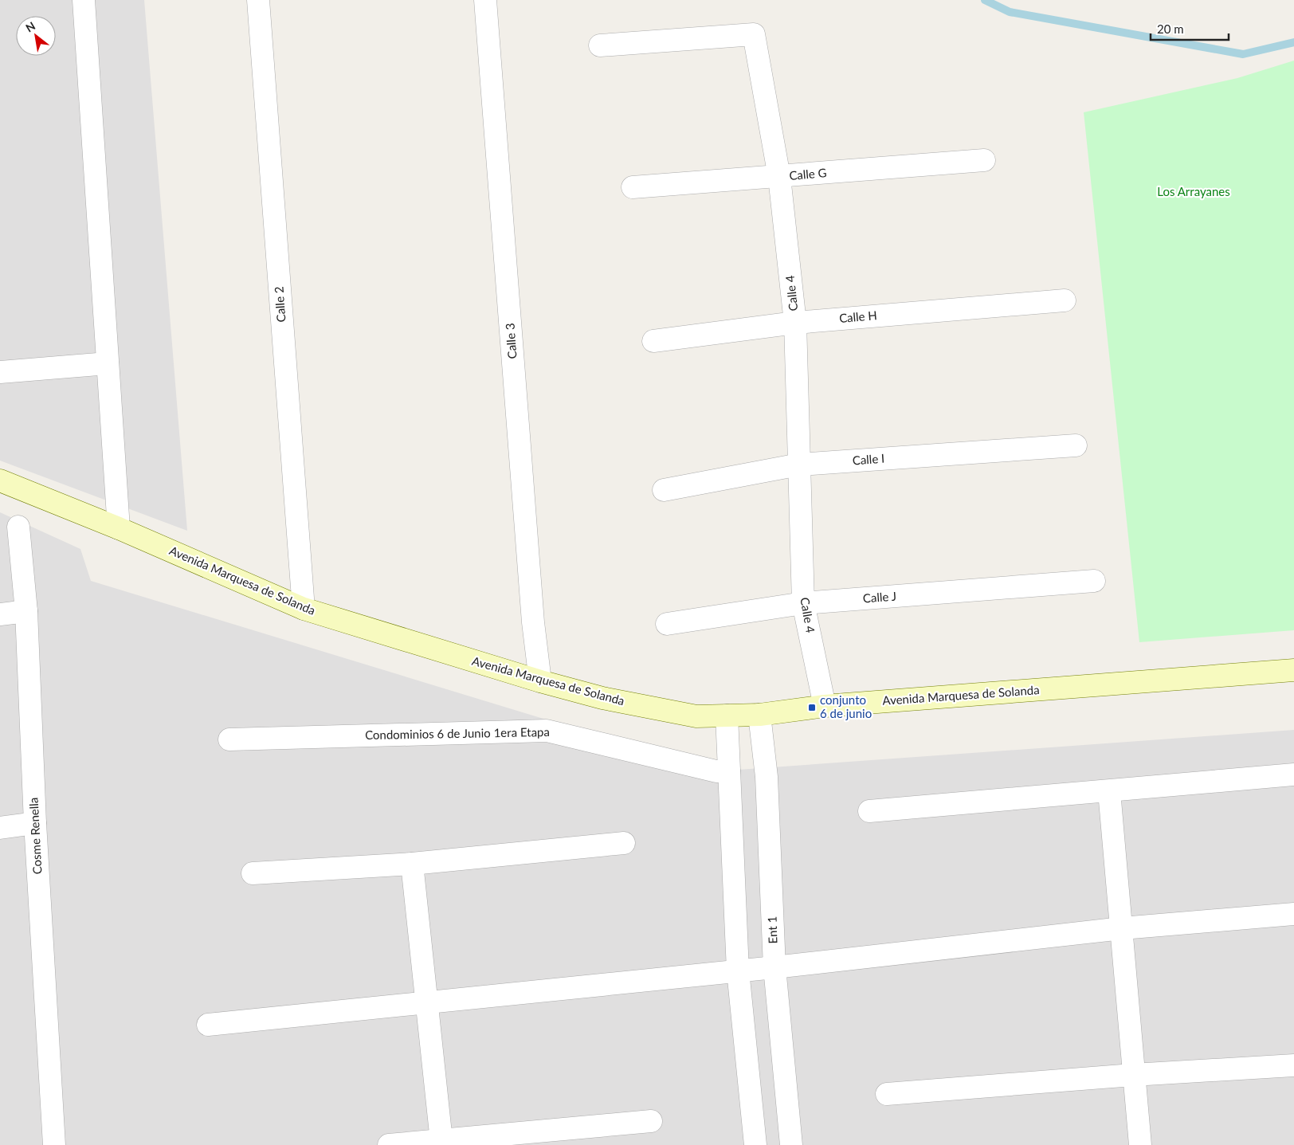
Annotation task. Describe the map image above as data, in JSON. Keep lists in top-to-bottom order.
{
  "streets": {
    "street": [
      "Calle G",
      "Calle 4",
      "Calle 2",
      "Calle H",
      "Calle 3",
      "Calle I",
      "Avenida Marquesa de Solanda",
      "Calle J",
      "Condominios 6 de Junio 1era Etapa",
      "Cosme Renella",
      "Ent 1"
    ]
  },
  "crossings": [
    ["Calle G", "Calle 4"],
    ["Calle 4", "Calle H"],
    ["Calle 4", "Calle I"],
    ["Calle 4", "Avenida Marquesa de Solanda"],
    ["Calle 4", "Calle J"],
    ["Calle 2", "Avenida Marquesa de Solanda"],
    ["Calle 3", "Avenida Marquesa de Solanda"],
    ["Avenida Marquesa de Solanda", "Ent 1"]
  ],
  "parks": ["Los Arrayanes"],
  "places": {
    "transit": ["conjunto 6 de junio"]
  },
  "scale_bar": "20 m",
  "north": "top left"
}
